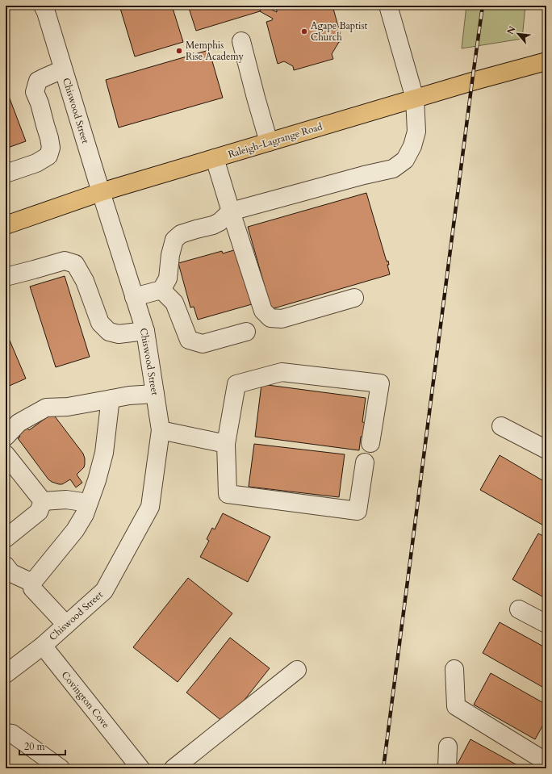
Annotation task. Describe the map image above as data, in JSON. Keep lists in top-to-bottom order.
{
  "streets": {
    "main road": ["Raleigh-Lagrange Road"],
    "street": ["Chiswood Street", "Covington Cove"]
  },
  "crossings": [
    ["Chiswood Street", "Raleigh-Lagrange Road"],
    ["Chiswood Street", "Covington Cove"]
  ],
  "places": ["Agape Baptist Church", "Memphis Rise Academy"],
  "scale_bar": "20 m",
  "north": "top left"
}
